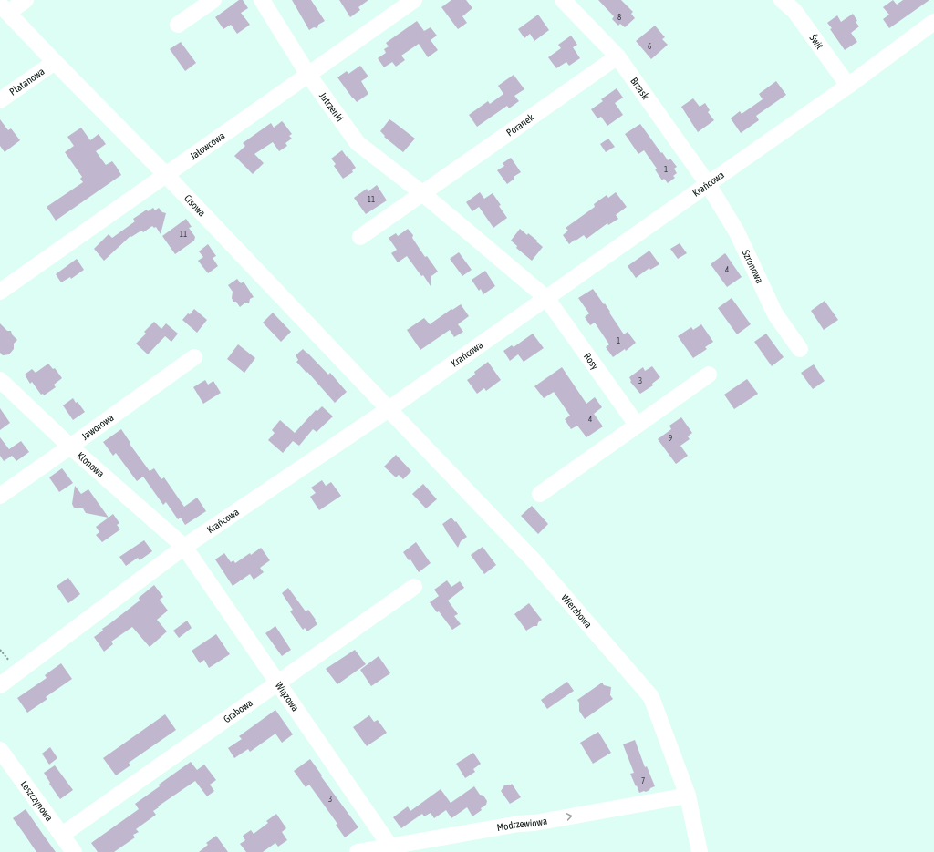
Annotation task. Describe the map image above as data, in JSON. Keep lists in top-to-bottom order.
{
  "streets": {
    "street": [
      "Świt",
      "Platanowa",
      "Brzask",
      "Jutrzenki",
      "Poranek",
      "Jałowcowa",
      "Krańcowa",
      "Cisowa",
      "Szronowa",
      "Rosy",
      "Jaworowa",
      "Klonowa",
      "Wierzbowa",
      "Wiązowa",
      "Grabowa",
      "Leszczynowa",
      "Modrzewiowa"
    ]
  },
  "crossings": [
    ["Świt", "Krańcowa"],
    ["Platanowa", "Cisowa"],
    ["Brzask", "Poranek"],
    ["Brzask", "Krańcowa"],
    ["Brzask", "Szronowa"],
    ["Jutrzenki", "Poranek"],
    ["Jutrzenki", "Jałowcowa"],
    ["Jutrzenki", "Krańcowa"],
    ["Jutrzenki", "Rosy"],
    ["Jałowcowa", "Cisowa"],
    ["Krańcowa", "Cisowa"],
    ["Krańcowa", "Szronowa"],
    ["Krańcowa", "Rosy"],
    ["Krańcowa", "Klonowa"],
    ["Krańcowa", "Wierzbowa"],
    ["Krańcowa", "Wiązowa"],
    ["Cisowa", "Wierzbowa"],
    ["Jaworowa", "Klonowa"],
    ["Klonowa", "Wiązowa"],
    ["Wierzbowa", "Modrzewiowa"],
    ["Wiązowa", "Grabowa"],
    ["Wiązowa", "Modrzewiowa"],
    ["Grabowa", "Leszczynowa"]
  ],
  "one_way": ["Modrzewiowa"],
  "house_numbers": [
    "8",
    "6",
    "1",
    "11",
    "11",
    "4",
    "1",
    "3",
    "4",
    "9",
    "7",
    "3"
  ]
}
